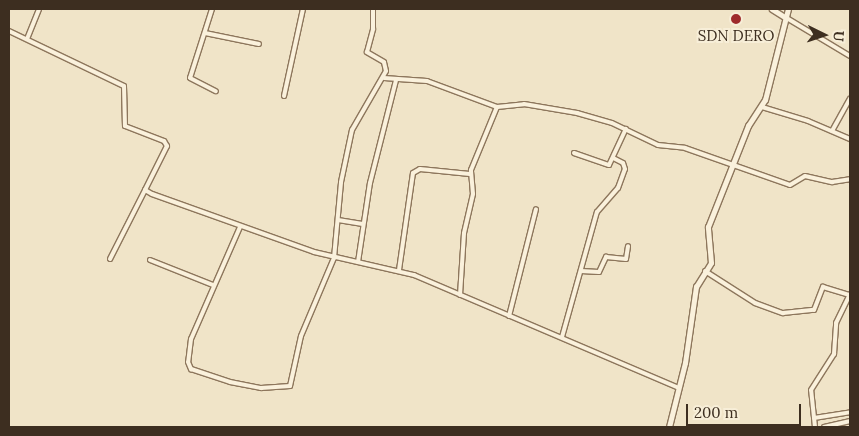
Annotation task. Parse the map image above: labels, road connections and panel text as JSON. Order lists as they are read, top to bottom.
{
  "places": ["SDN DERO"],
  "scale_bar": "200 m",
  "north": "right"
}
